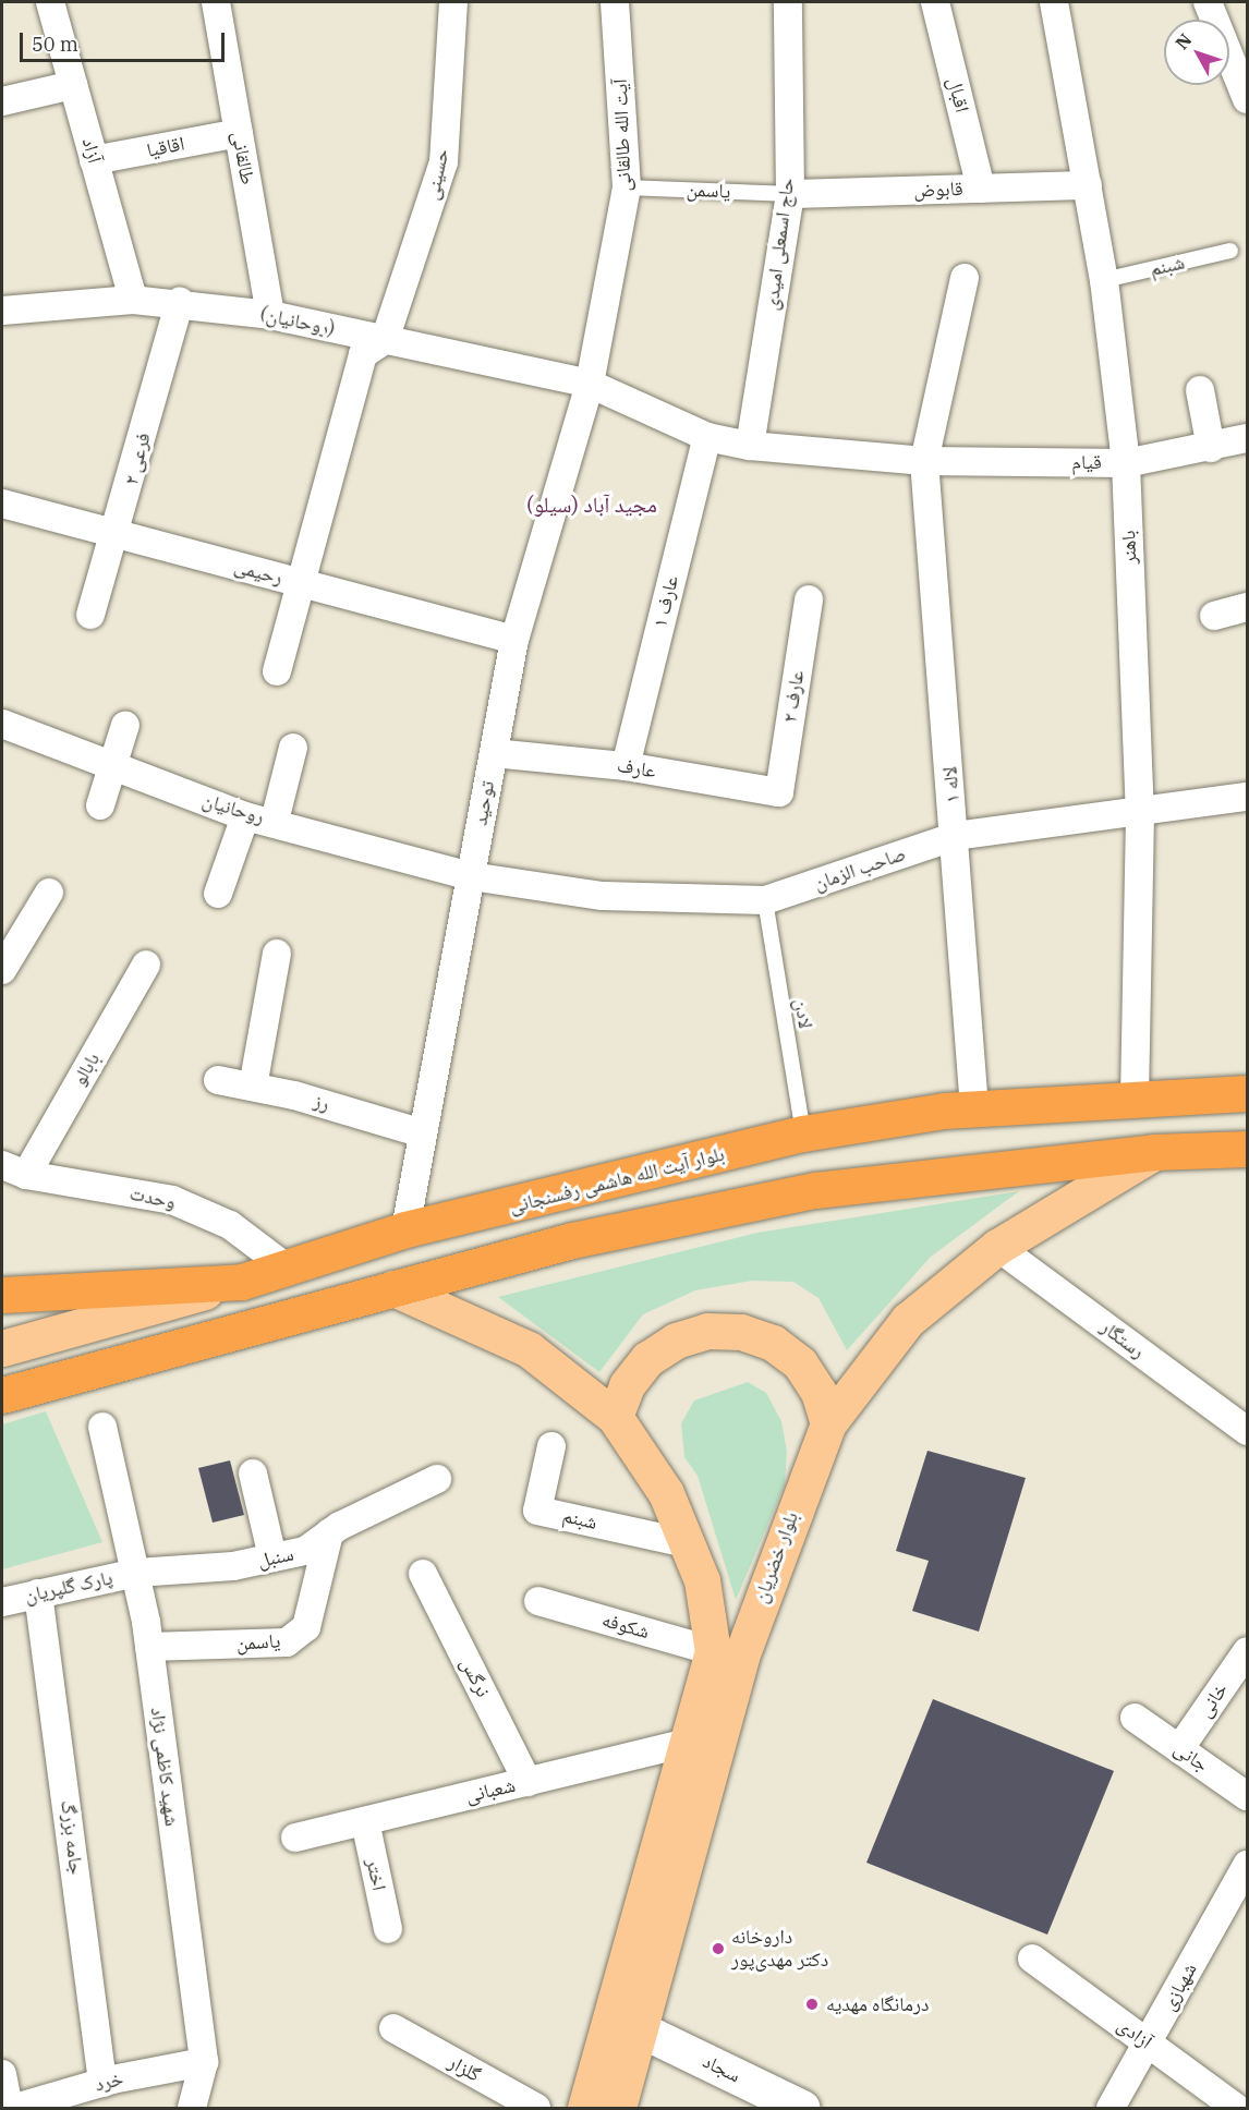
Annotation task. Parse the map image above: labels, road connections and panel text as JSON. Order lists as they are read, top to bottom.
{
  "streets": {
    "highway": ["بلوار آیت الله هاشمی رفسنجانی"],
    "main road": ["بلوار خضریان"],
    "street": [
      "اقبال",
      "آیت الله طالقانی",
      "اقاقیا",
      "آزاد",
      "طالقانی",
      "حسینی",
      "قابوض",
      "یاسمن",
      "حاج اسمعلی امیدی",
      "شبنم",
      "(روحانیان)",
      "فرعی ۲",
      "قیام",
      "باهنر",
      "رحیمی",
      "عارف ۱",
      "عارف ۲",
      "عارف",
      "لاله ۱",
      "توحید",
      "روحانیان",
      "صاحب الزمان",
      "بابالو",
      "رز",
      "وحدت",
      "رستگار",
      "سنبل",
      "پارک گلپریان",
      "شکوفه",
      "نرگس",
      "خانی",
      "جانی",
      "شهید کاظمی نژاد",
      "شعبانی",
      "جامه بزرگ",
      "اختر",
      "شهبازی",
      "آزادی",
      "گلزار",
      "سجاد",
      "خرد"
    ],
    "lane": ["لادن"]
  },
  "crossings": [
    ["اقبال", "قابوض"],
    ["آیت الله طالقانی", "یاسمن"],
    ["آیت الله طالقانی", "(روحانیان)"],
    ["آیت الله طالقانی", "توحید"],
    ["اقاقیا", "آزاد"],
    ["اقاقیا", "طالقانی"],
    ["آزاد", "(روحانیان)"],
    ["طالقانی", "(روحانیان)"],
    ["حسینی", "(روحانیان)"],
    ["قابوض", "یاسمن"],
    ["قابوض", "حاج اسمعلی امیدی"],
    ["قابوض", "باهنر"],
    ["یاسمن", "حاج اسمعلی امیدی"],
    ["یاسمن", "سنبل"],
    ["یاسمن", "شهید کاظمی نژاد"],
    ["شبنم", "باهنر"],
    ["(روحانیان)", "فرعی ۲"],
    ["(روحانیان)", "توحید"],
    ["فرعی ۲", "رحیمی"],
    ["قیام", "باهنر"],
    ["قیام", "لاله ۱"],
    ["باهنر", "صاحب الزمان"],
    ["باهنر", "بلوار آیت الله هاشمی رفسنجانی"],
    ["رحیمی", "توحید"],
    ["عارف ۱", "عارف"],
    ["عارف ۲", "عارف"],
    ["عارف", "توحید"],
    ["لاله ۱", "صاحب الزمان"],
    ["لاله ۱", "بلوار آیت الله هاشمی رفسنجانی"],
    ["توحید", "روحانیان"],
    ["توحید", "صاحب الزمان"],
    ["توحید", "رز"],
    ["توحید", "بلوار آیت الله هاشمی رفسنجانی"],
    ["روحانیان", "صاحب الزمان"],
    ["صاحب الزمان", "لادن"],
    ["لادن", "بلوار آیت الله هاشمی رفسنجانی"],
    ["بابالو", "وحدت"],
    ["بلوار آیت الله هاشمی رفسنجانی", "وحدت"],
    ["رستگار", "بلوار خضریان"],
    ["سنبل", "پارک گلپریان"],
    ["سنبل", "شهید کاظمی نژاد"],
    ["بلوار خضریان", "سجاد"],
    ["پارک گلپریان", "شهید کاظمی نژاد"],
    ["پارک گلپریان", "جامه بزرگ"],
    ["نرگس", "شعبانی"],
    ["خانی", "جانی"],
    ["شهید کاظمی نژاد", "خرد"],
    ["شعبانی", "اختر"],
    ["جامه بزرگ", "خرد"],
    ["شهبازی", "آزادی"]
  ],
  "districts": ["(مجید آباد (سیلو"],
  "places": ["داروخانه دکتر مهدی‌پور", "درمانگاه مهدیه"],
  "scale_bar": "50 m",
  "north": "top left"
}
